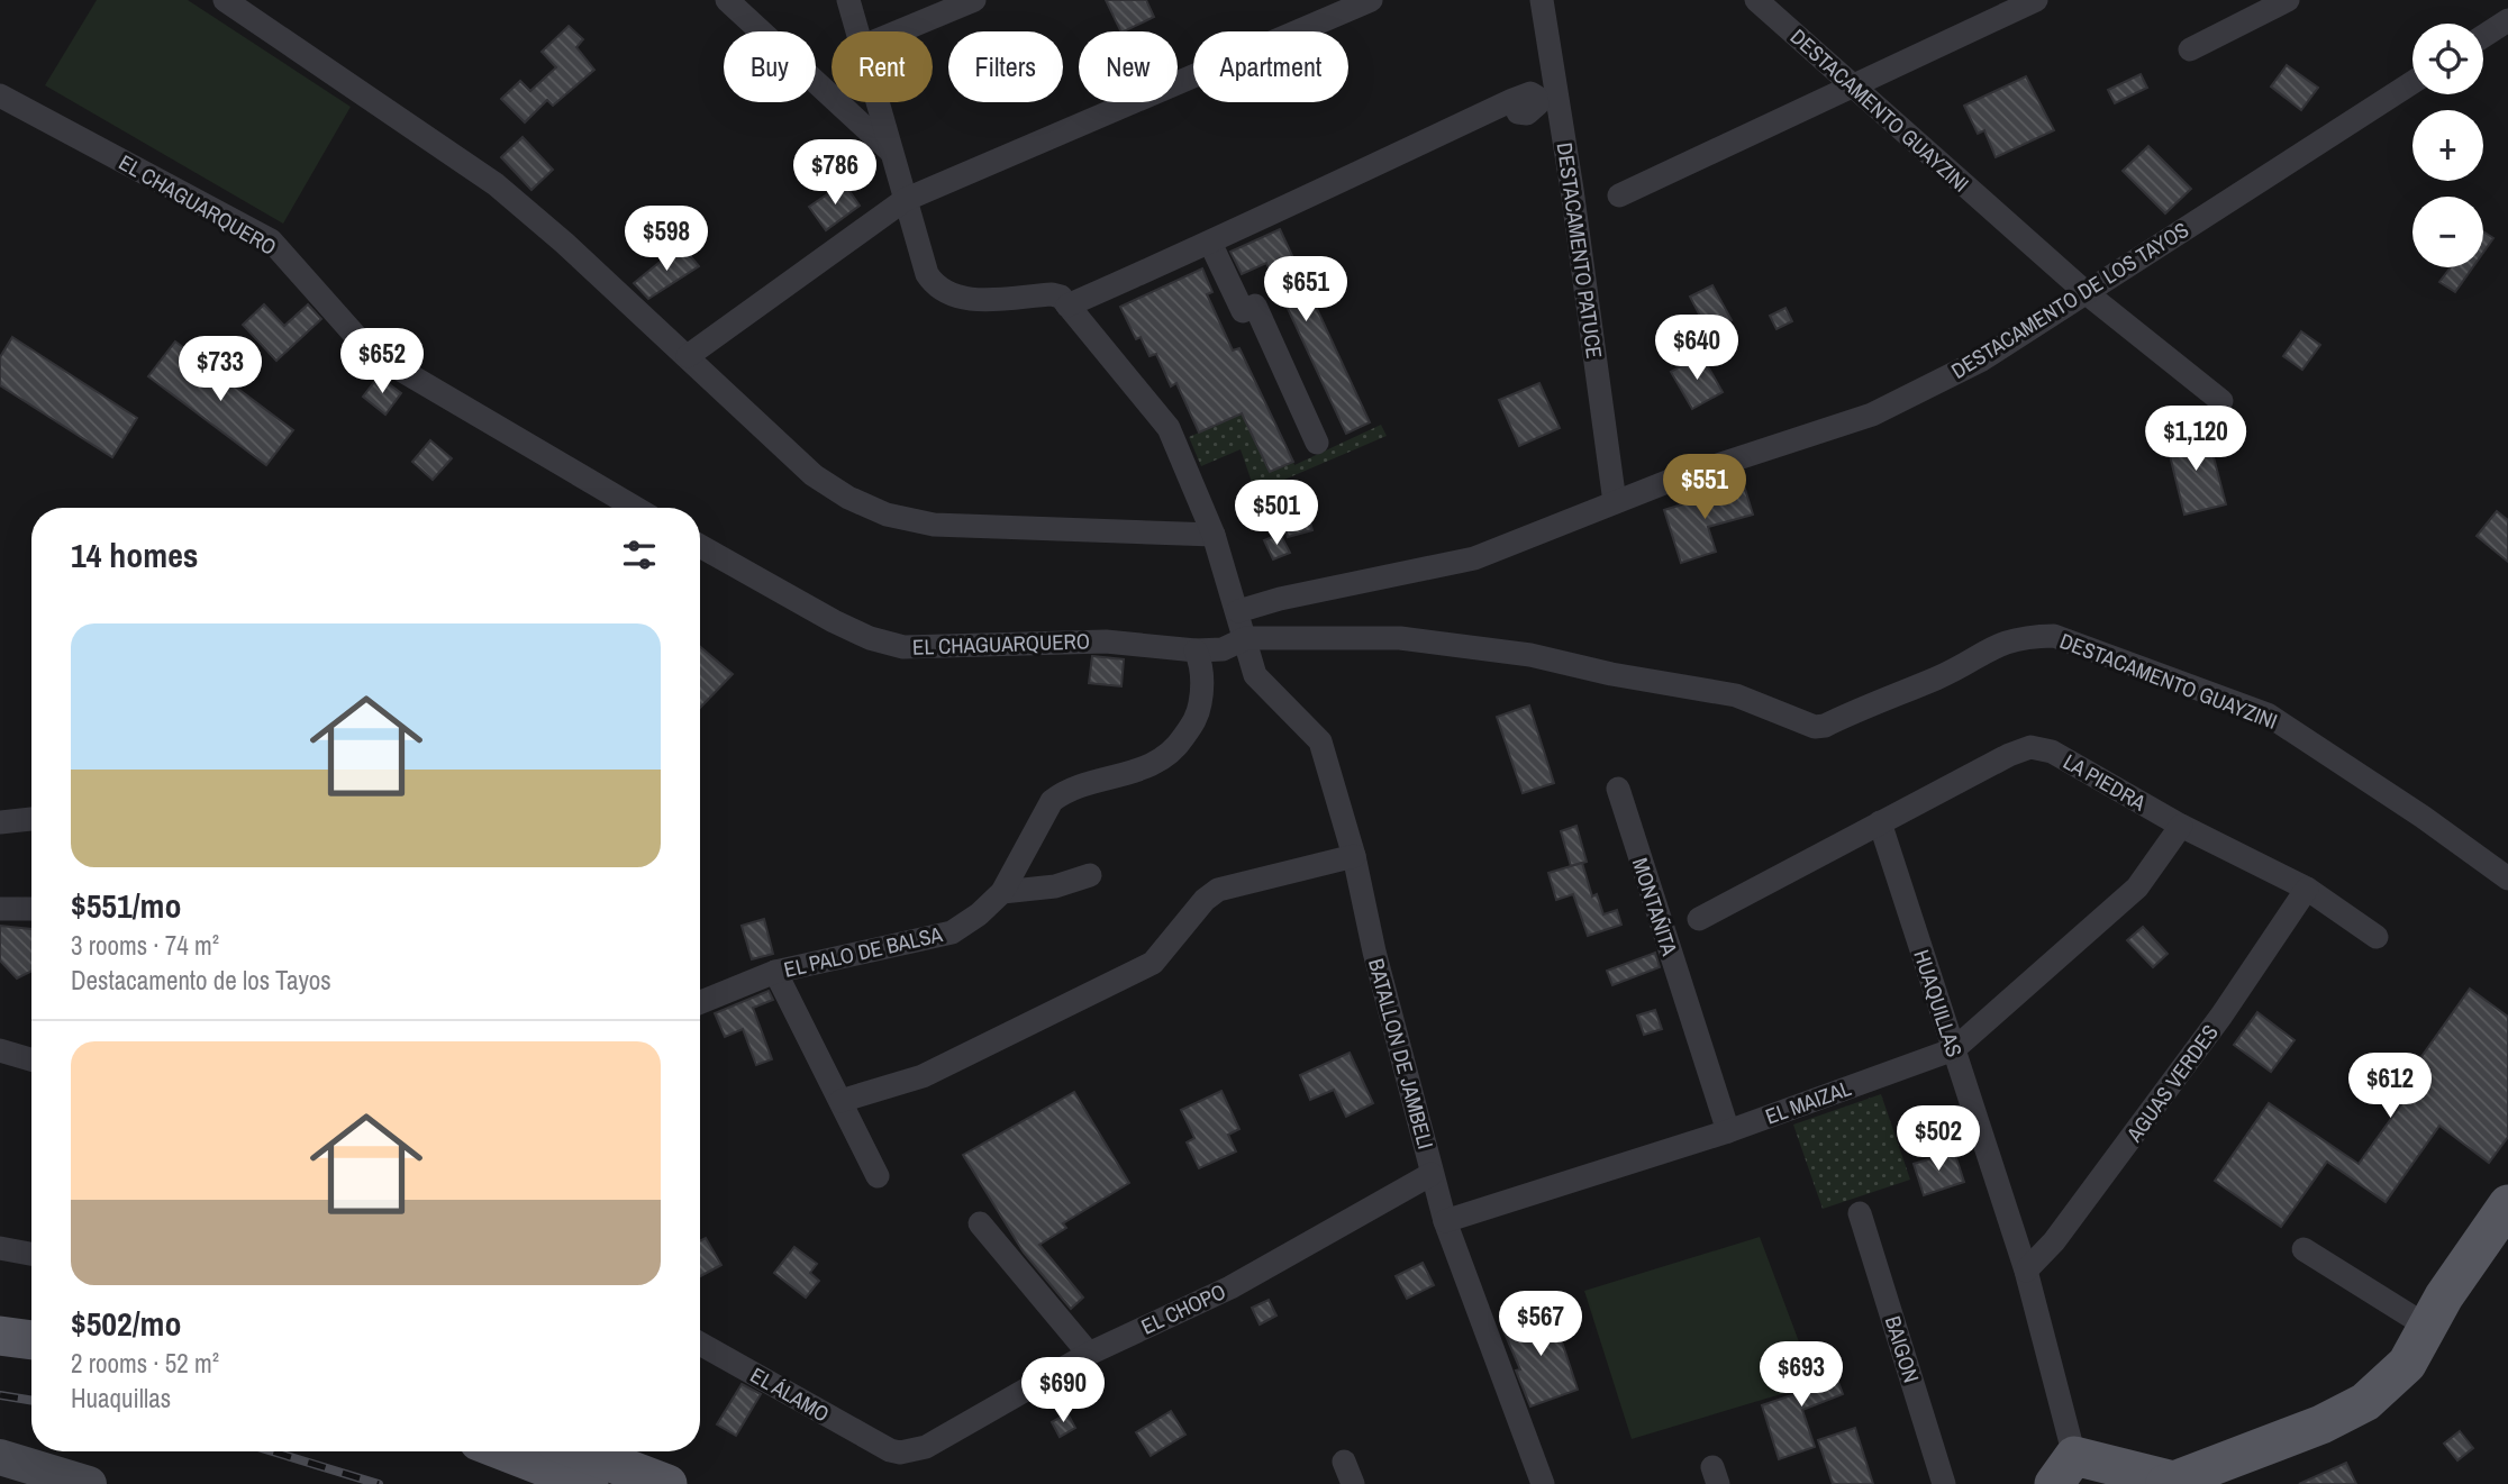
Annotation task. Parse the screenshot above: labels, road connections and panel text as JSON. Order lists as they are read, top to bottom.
{
  "streets": {
    "street": [
      "DESTACAMENTO GUAYZINI",
      "EL CHAGUARQUERO",
      "DESTACAMENTO PATUCE",
      "DESTACAMENTO DE LOS TAYOS",
      "LA PIEDRA",
      "MONTAÑITA",
      "EL PALO DE BALSA",
      "HUAQUILLAS",
      "BATALLON DE JAMBELI",
      "AGUAS VERDES",
      "EL MAIZAL",
      "EL CHOPO",
      "BAIGON",
      "EL ÁLAMO"
    ]
  },
  "crossings": [
    ["DESTACAMENTO GUAYZINI", "EL CHAGUARQUERO"],
    ["DESTACAMENTO GUAYZINI", "DESTACAMENTO DE LOS TAYOS"],
    ["DESTACAMENTO GUAYZINI", "BATALLON DE JAMBELI"],
    ["EL CHAGUARQUERO", "EL PALO DE BALSA"],
    ["EL CHAGUARQUERO", "BATALLON DE JAMBELI"],
    ["DESTACAMENTO PATUCE", "DESTACAMENTO DE LOS TAYOS"],
    ["DESTACAMENTO DE LOS TAYOS", "BATALLON DE JAMBELI"],
    ["LA PIEDRA", "HUAQUILLAS"],
    ["LA PIEDRA", "AGUAS VERDES"],
    ["LA PIEDRA", "EL MAIZAL"],
    ["MONTAÑITA", "EL MAIZAL"],
    ["HUAQUILLAS", "AGUAS VERDES"],
    ["HUAQUILLAS", "EL MAIZAL"],
    ["BATALLON DE JAMBELI", "EL MAIZAL"],
    ["BATALLON DE JAMBELI", "EL CHOPO"],
    ["EL CHOPO", "EL ÁLAMO"]
  ],
  "page": {
    "map_buttons": ["+", "−"],
    "chip": [
      "Buy",
      "Rent",
      "Filters",
      "New",
      "Apartment"
    ],
    "price": [
      "$786",
      "$598",
      "$651",
      "$640",
      "$652",
      "$733",
      "$1,120",
      "$551",
      "$501",
      "$612",
      "$502",
      "$567",
      "$693",
      "$690"
    ],
    "heading": "14 homes",
    "list": [
      {
        "name": "$551/mo",
        "note": "3 rooms · 74 m² · Destacamento de los Tayos"
      },
      {
        "name": "$502/mo",
        "note": "2 rooms · 52 m² · Huaquillas"
      }
    ]
  }
}
